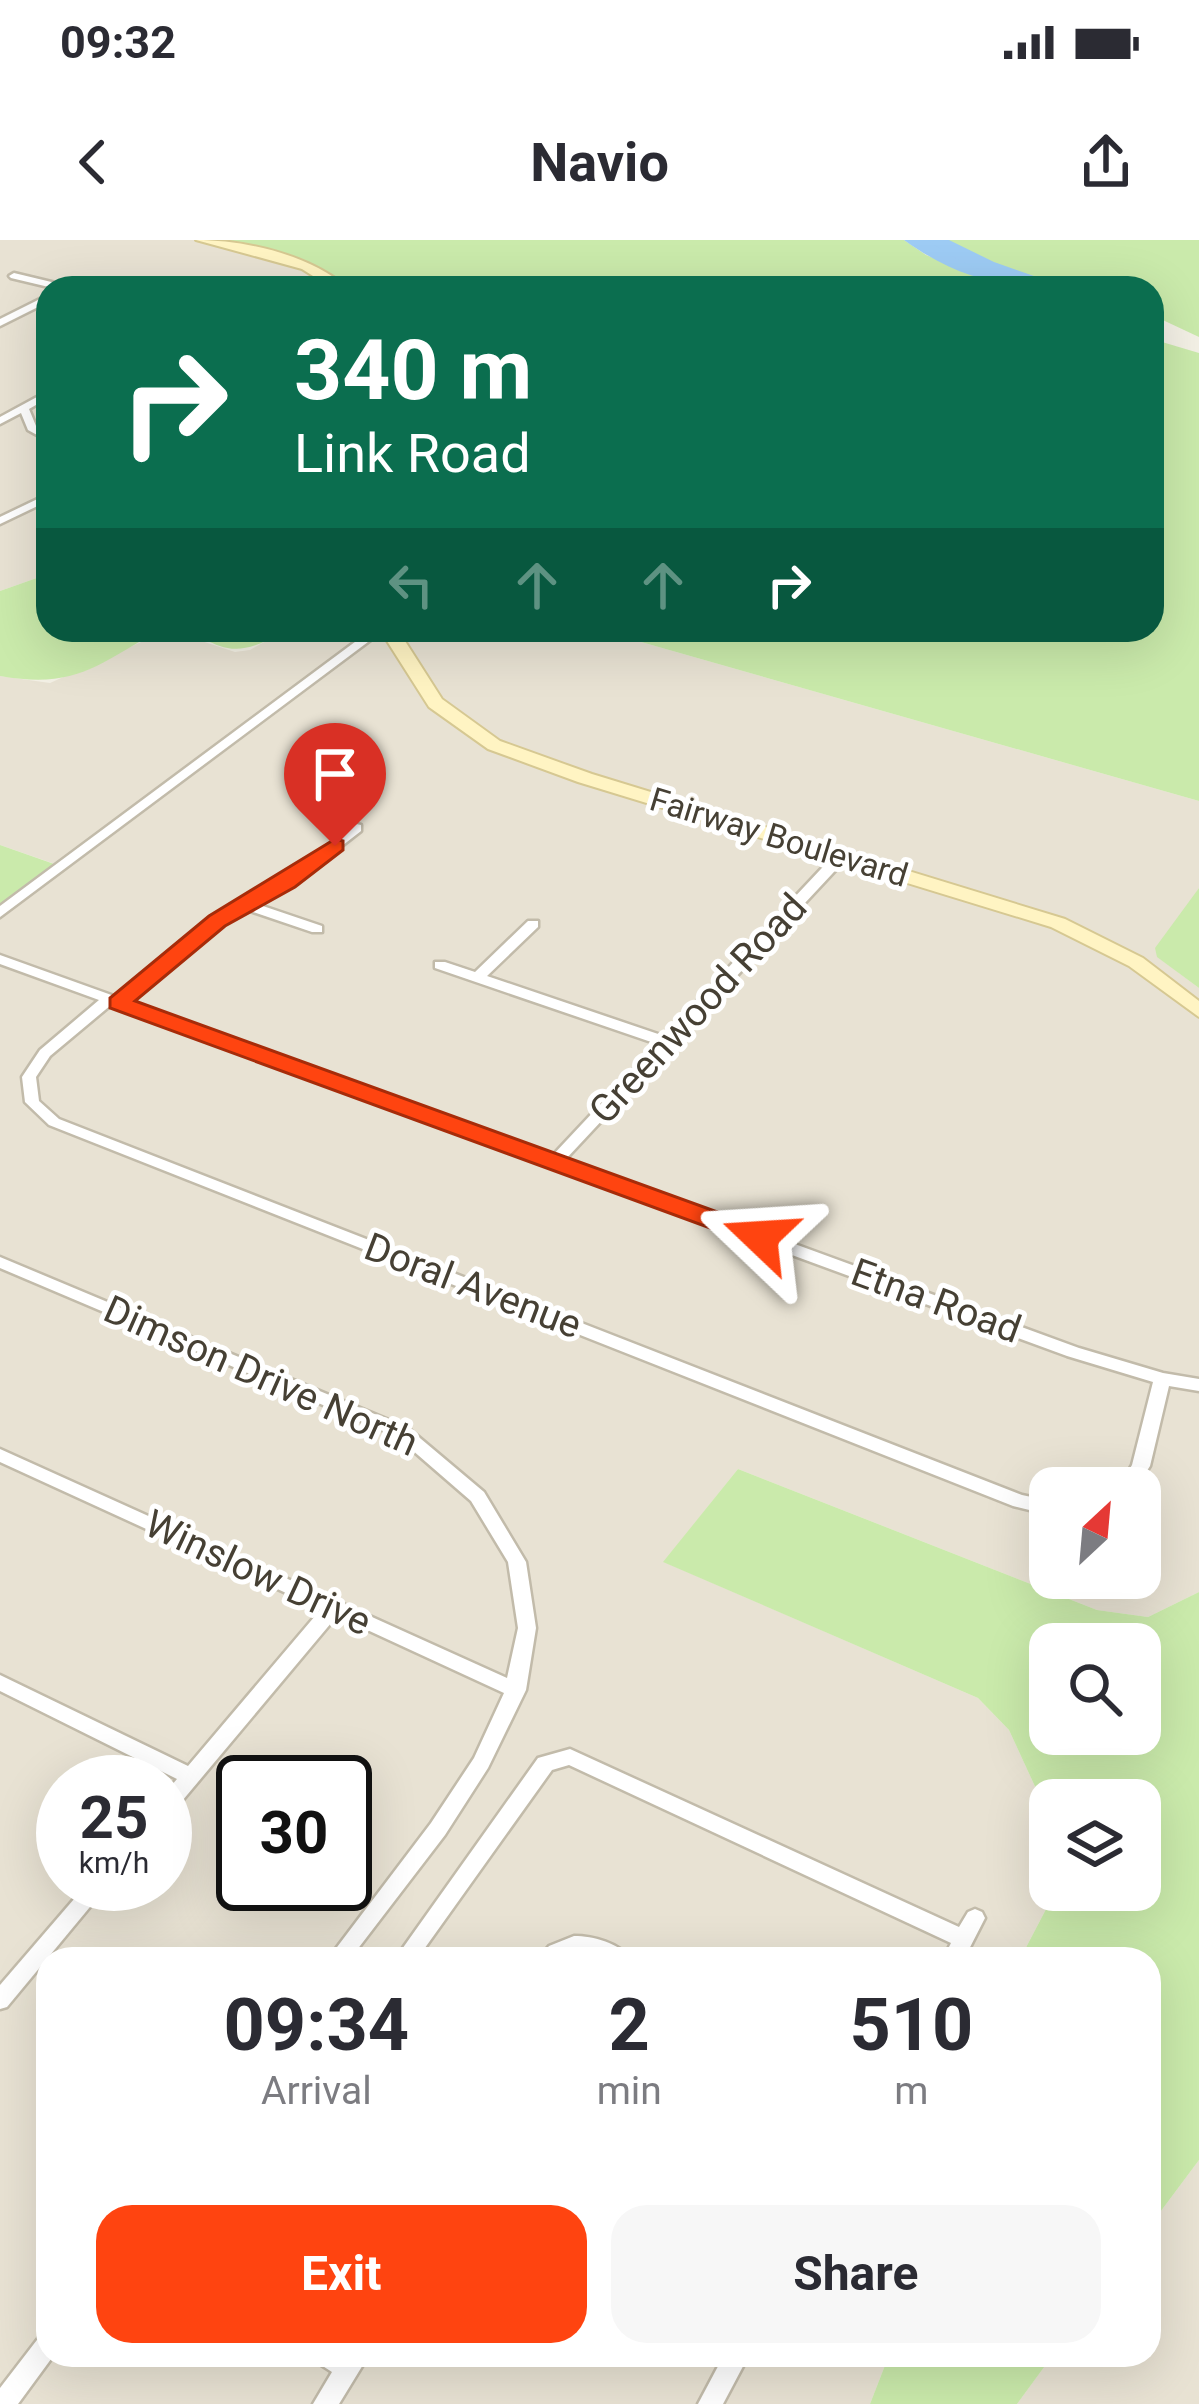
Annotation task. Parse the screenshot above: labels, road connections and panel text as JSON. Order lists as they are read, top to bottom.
{
  "streets": {
    "street": [
      "Fairway Boulevard",
      "Greenwood Road",
      "Doral Avenue",
      "Etna Road",
      "Dimson Drive North",
      "Winslow Drive"
    ]
  },
  "crossings": [
    ["Fairway Boulevard", "Greenwood Road"],
    ["Greenwood Road", "Etna Road"],
    ["Doral Avenue", "Etna Road"],
    ["Dimson Drive North", "Winslow Drive"]
  ],
  "north": "top right",
  "page": {
    "status": "09:32",
    "header": "Navio",
    "turn": ["340 m", "Link Road"],
    "speed": "25 km/h",
    "limit": "30",
    "eta": [
      "09:34",
      "Arrival",
      "2",
      "min",
      "510",
      "m"
    ],
    "buttons": ["Exit", "Share"]
  }
}
